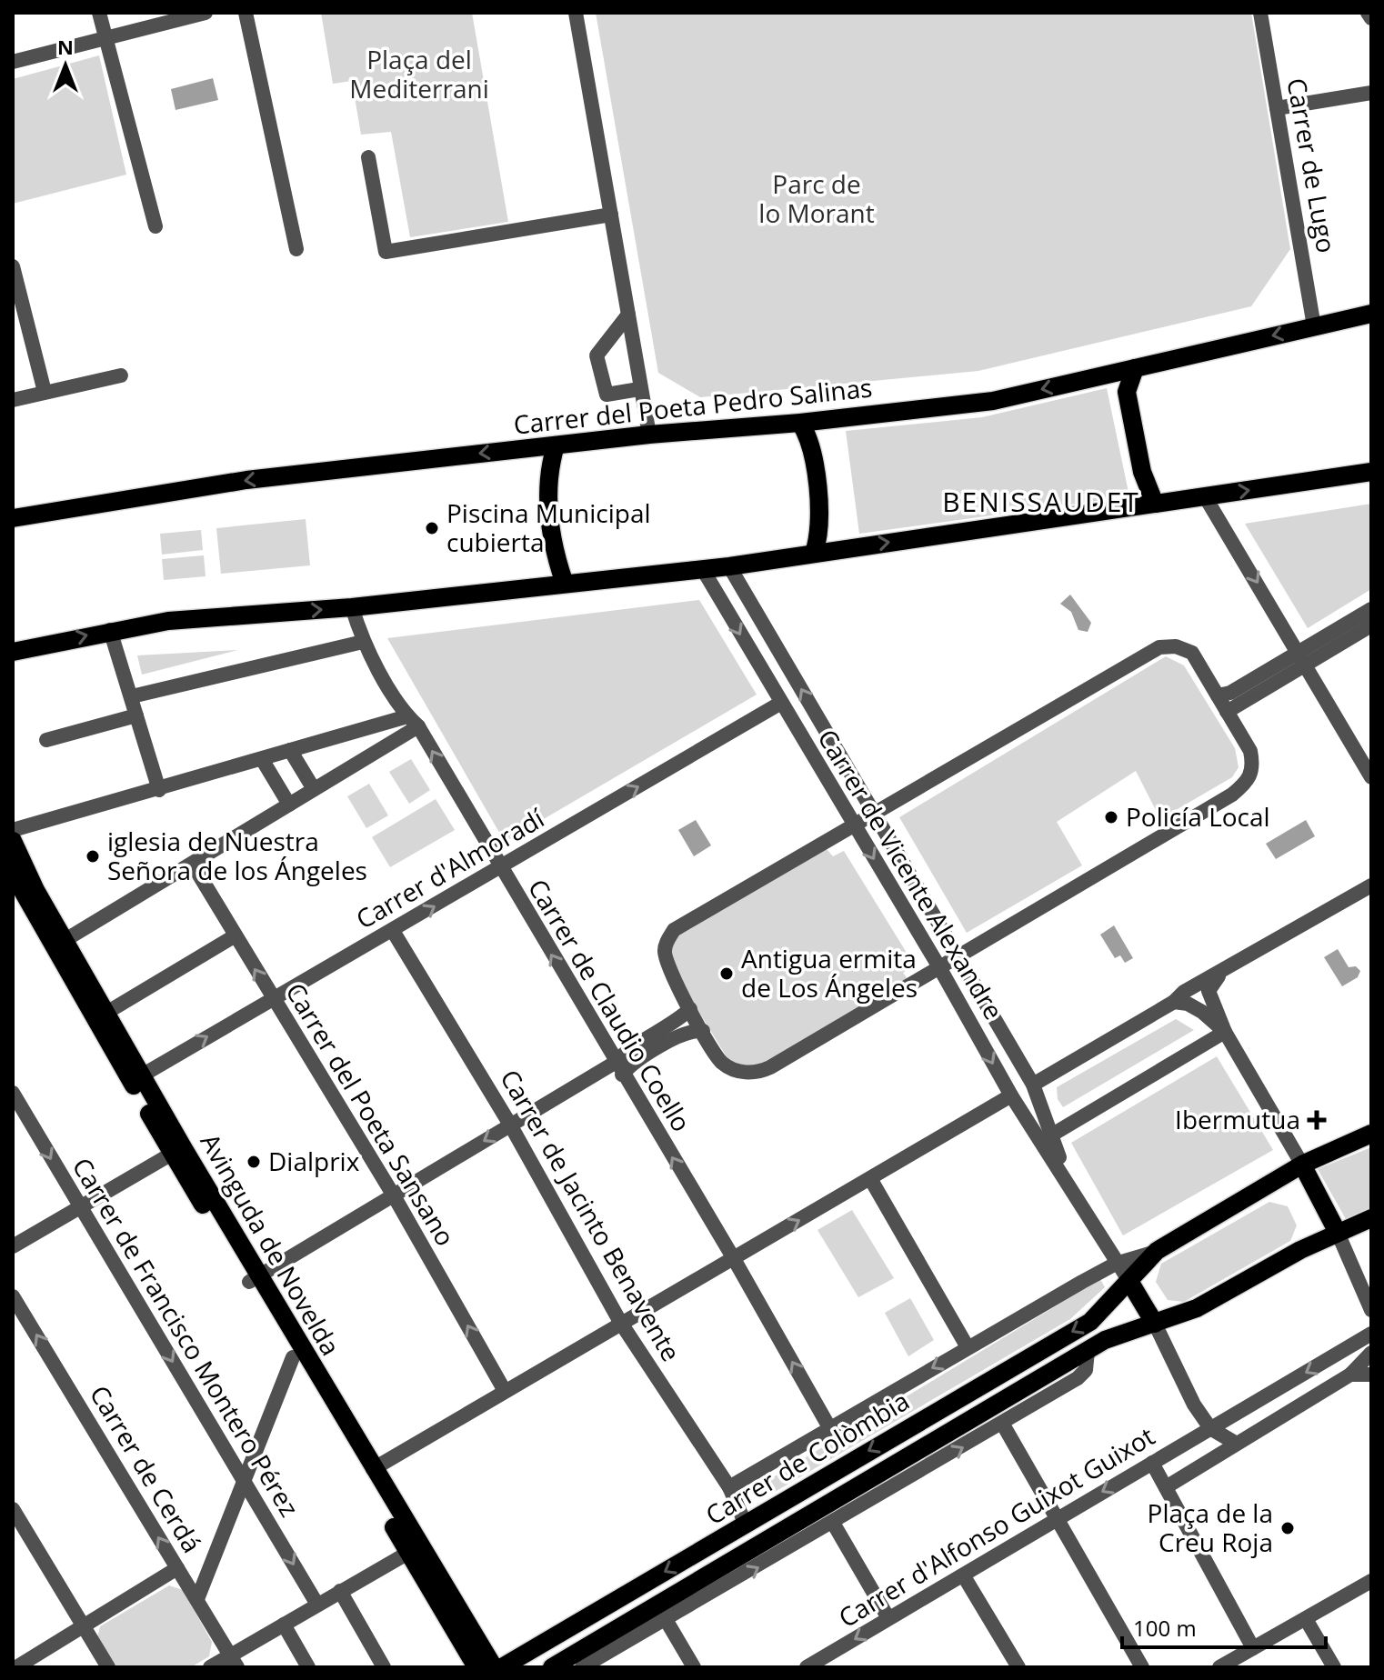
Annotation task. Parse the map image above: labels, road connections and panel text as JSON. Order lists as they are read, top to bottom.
{
  "streets": {
    "main road": ["Carrer del Poeta Pedro Salinas", "Avinguda de Novelda", "Carrer de Colòmbia"],
    "street": [
      "Carrer de Lugo",
      "Carrer d'Almoradí",
      "Carrer de Vicente Alexandre",
      "Carrer de Claudio Coello",
      "Carrer del Poeta Sansano",
      "Carrer de Jacinto Benavente",
      "Carrer de Francisco Montero Pérez",
      "Carrer de Cerdá",
      "Carrer d'Alfonso Guixot Guixot"
    ]
  },
  "crossings": [
    ["Carrer de Lugo", "Carrer del Poeta Pedro Salinas"],
    ["Carrer d'Almoradí", "Carrer de Vicente Alexandre"],
    ["Carrer d'Almoradí", "Carrer de Claudio Coello"],
    ["Carrer d'Almoradí", "Carrer del Poeta Sansano"],
    ["Carrer d'Almoradí", "Carrer de Jacinto Benavente"],
    ["Carrer d'Almoradí", "Avinguda de Novelda"],
    ["Carrer de Vicente Alexandre", "Carrer de Colòmbia"],
    ["Carrer de Claudio Coello", "Carrer de Colòmbia"],
    ["Carrer de Jacinto Benavente", "Carrer de Colòmbia"]
  ],
  "one_way": [
    "Carrer d'Almoradí",
    "Carrer de Claudio Coello",
    "Carrer del Poeta Sansano",
    "Carrer de Francisco Montero Pérez"
  ],
  "districts": ["BENISSAUDET"],
  "parks": ["Plaça del Mediterrani", "Parc de lo Morant"],
  "places": {
    "other": [
      "Piscina Municipal cubierta",
      "Policía Local",
      "iglesia de Nuestra Señora de los Ángeles",
      "Antigua ermita de Los Ángeles",
      "Dialprix",
      "Plaça de la Creu Roja"
    ],
    "health": ["Ibermutua"]
  },
  "scale_bar": "100 m",
  "north": "top"
}
